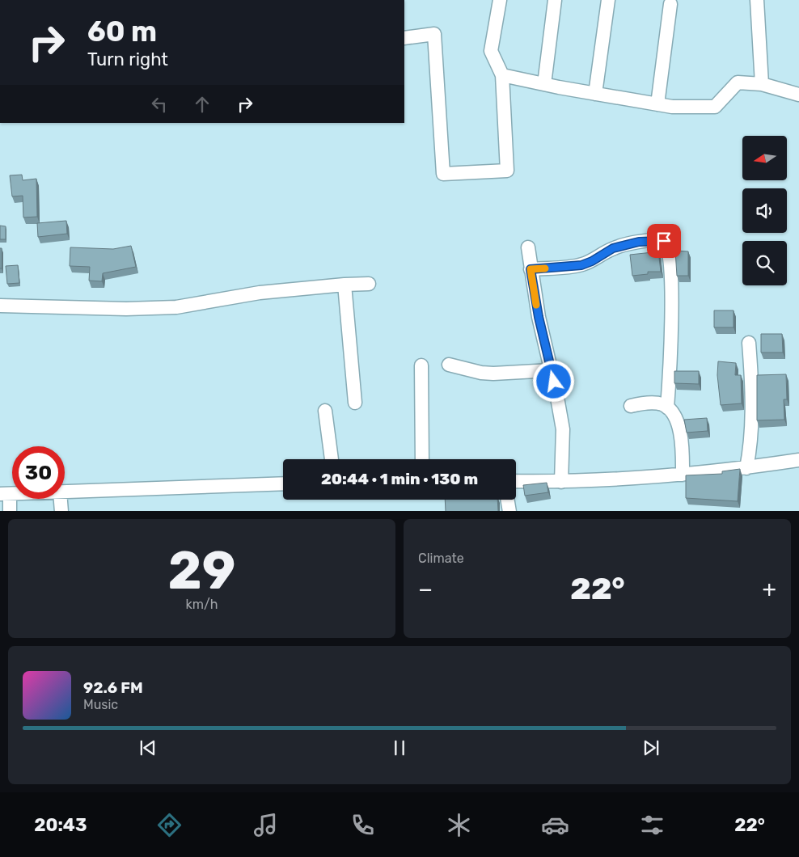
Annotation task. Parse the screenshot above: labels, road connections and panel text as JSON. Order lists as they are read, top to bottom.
{
  "north": "left",
  "page": {
    "turn": ["60 m", "Turn right"],
    "limit": "30",
    "trip": "20:44 · 1 min · 130 m",
    "tile": [
      ["29", "km/h"],
      "Climate"
    ],
    "heat": ["−", "22°", "+"],
    "song": ["92.6 FM", "Music"],
    "tabs": ["20:43", "22°"]
  }
}
